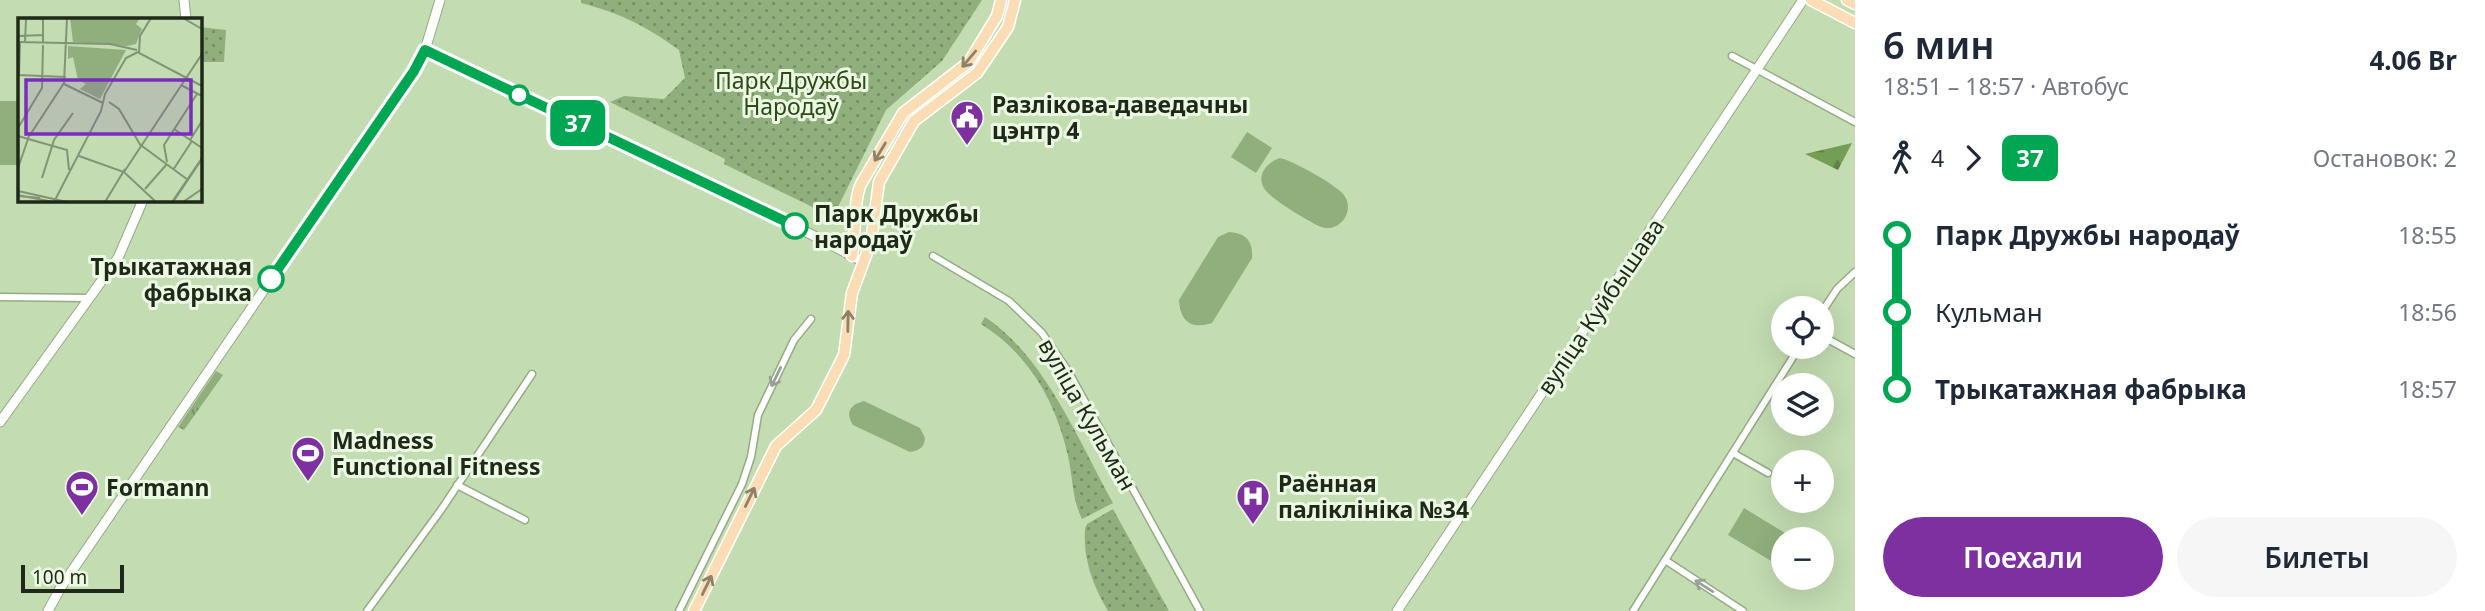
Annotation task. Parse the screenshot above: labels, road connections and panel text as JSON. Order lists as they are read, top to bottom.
{
  "streets": {
    "main road": ["вуліца Куйбышава"],
    "street": ["вуліца Кульман"]
  },
  "parks": ["Парк Дружбы Народаў"],
  "places": {
    "public building": ["Разлікова-даведачны цэнтр 4"],
    "other": ["Парк Дружбы народаў", "Трыкатажная фабрыка"],
    "sports": ["Madness Functional Fitness", "Formann"],
    "hospital": ["Раённая паліклініка №34"]
  },
  "lines": ["bus line 37"],
  "scale_bar": "100 m",
  "page": {
    "on_map": "37",
    "heading": ["6 мин", "18:51 – 18:57 · Автобус", "4.06 Br"],
    "legs": ["4", "37", "Остановок: 2"],
    "list": [
      {
        "name": "Парк Дружбы народаў",
        "value": "18:55"
      },
      {
        "name": "Кульман",
        "value": "18:56"
      },
      {
        "name": "Трыкатажная фабрыка",
        "value": "18:57"
      }
    ],
    "map_buttons": ["+", "−"],
    "buttons": ["Поехали", "Билеты"],
    "scale": "100 m"
  }
}
